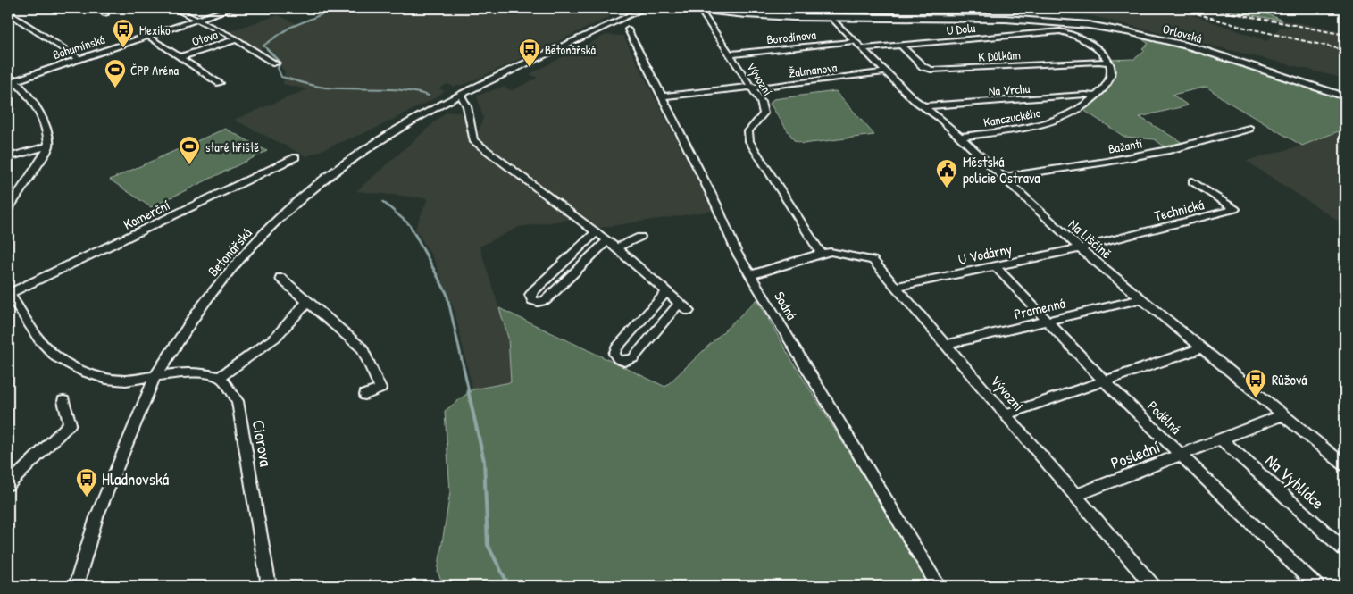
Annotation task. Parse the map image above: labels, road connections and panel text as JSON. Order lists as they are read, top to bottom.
{
  "streets": {
    "main road": ["Orlovská", "Bohumínská"],
    "street": [
      "U Dolu",
      "Borodínova",
      "Otova",
      "K Důlkům",
      "Žalmanova",
      "Vývozní",
      "Na Vrchu",
      "Kanczuckého",
      "Bažantí",
      "Technická",
      "Komerční",
      "Na Liščině",
      "Betonářská",
      "U Vodárny",
      "Sodná",
      "Pramenná",
      "Podélná",
      "Ciorova",
      "Poslední",
      "Na Vyhlídce"
    ]
  },
  "crossings": [
    ["U Dolu", "K Důlkům"],
    ["U Dolu", "Kanczuckého"],
    ["U Dolu", "Na Liščině"],
    ["Orlovská", "Vývozní"],
    ["Orlovská", "Na Liščině"],
    ["Borodínova", "Vývozní"],
    ["Borodínova", "Na Liščině"],
    ["Otova", "Bohumínská"],
    ["K Důlkům", "Kanczuckého"],
    ["Žalmanova", "Vývozní"],
    ["Žalmanova", "Na Liščině"],
    ["Žalmanova", "Sodná"],
    ["Vývozní", "U Vodárny"],
    ["Vývozní", "Sodná"],
    ["Vývozní", "Pramenná"],
    ["Vývozní", "Poslední"],
    ["Na Vrchu", "Kanczuckého"],
    ["Na Vrchu", "Na Liščině"],
    ["Kanczuckého", "Na Liščině"],
    ["Bažantí", "Na Liščině"],
    ["Technická", "Na Liščině"],
    ["Technická", "U Vodárny"],
    ["Na Liščině", "U Vodárny"],
    ["Na Liščině", "Pramenná"],
    ["Na Liščině", "Poslední"],
    ["U Vodárny", "Podélná"],
    ["Pramenná", "Podélná"],
    ["Podélná", "Poslední"],
    ["Poslední", "Na Vyhlídce"]
  ],
  "places": {
    "bus stop": [
      "Mexiko",
      "Betonářská",
      "Růžová",
      "Hladnovská"
    ],
    "sports": ["ČPP Aréna", "staré hřiště"],
    "public building": ["Městská policie Ostrava"]
  }
}
